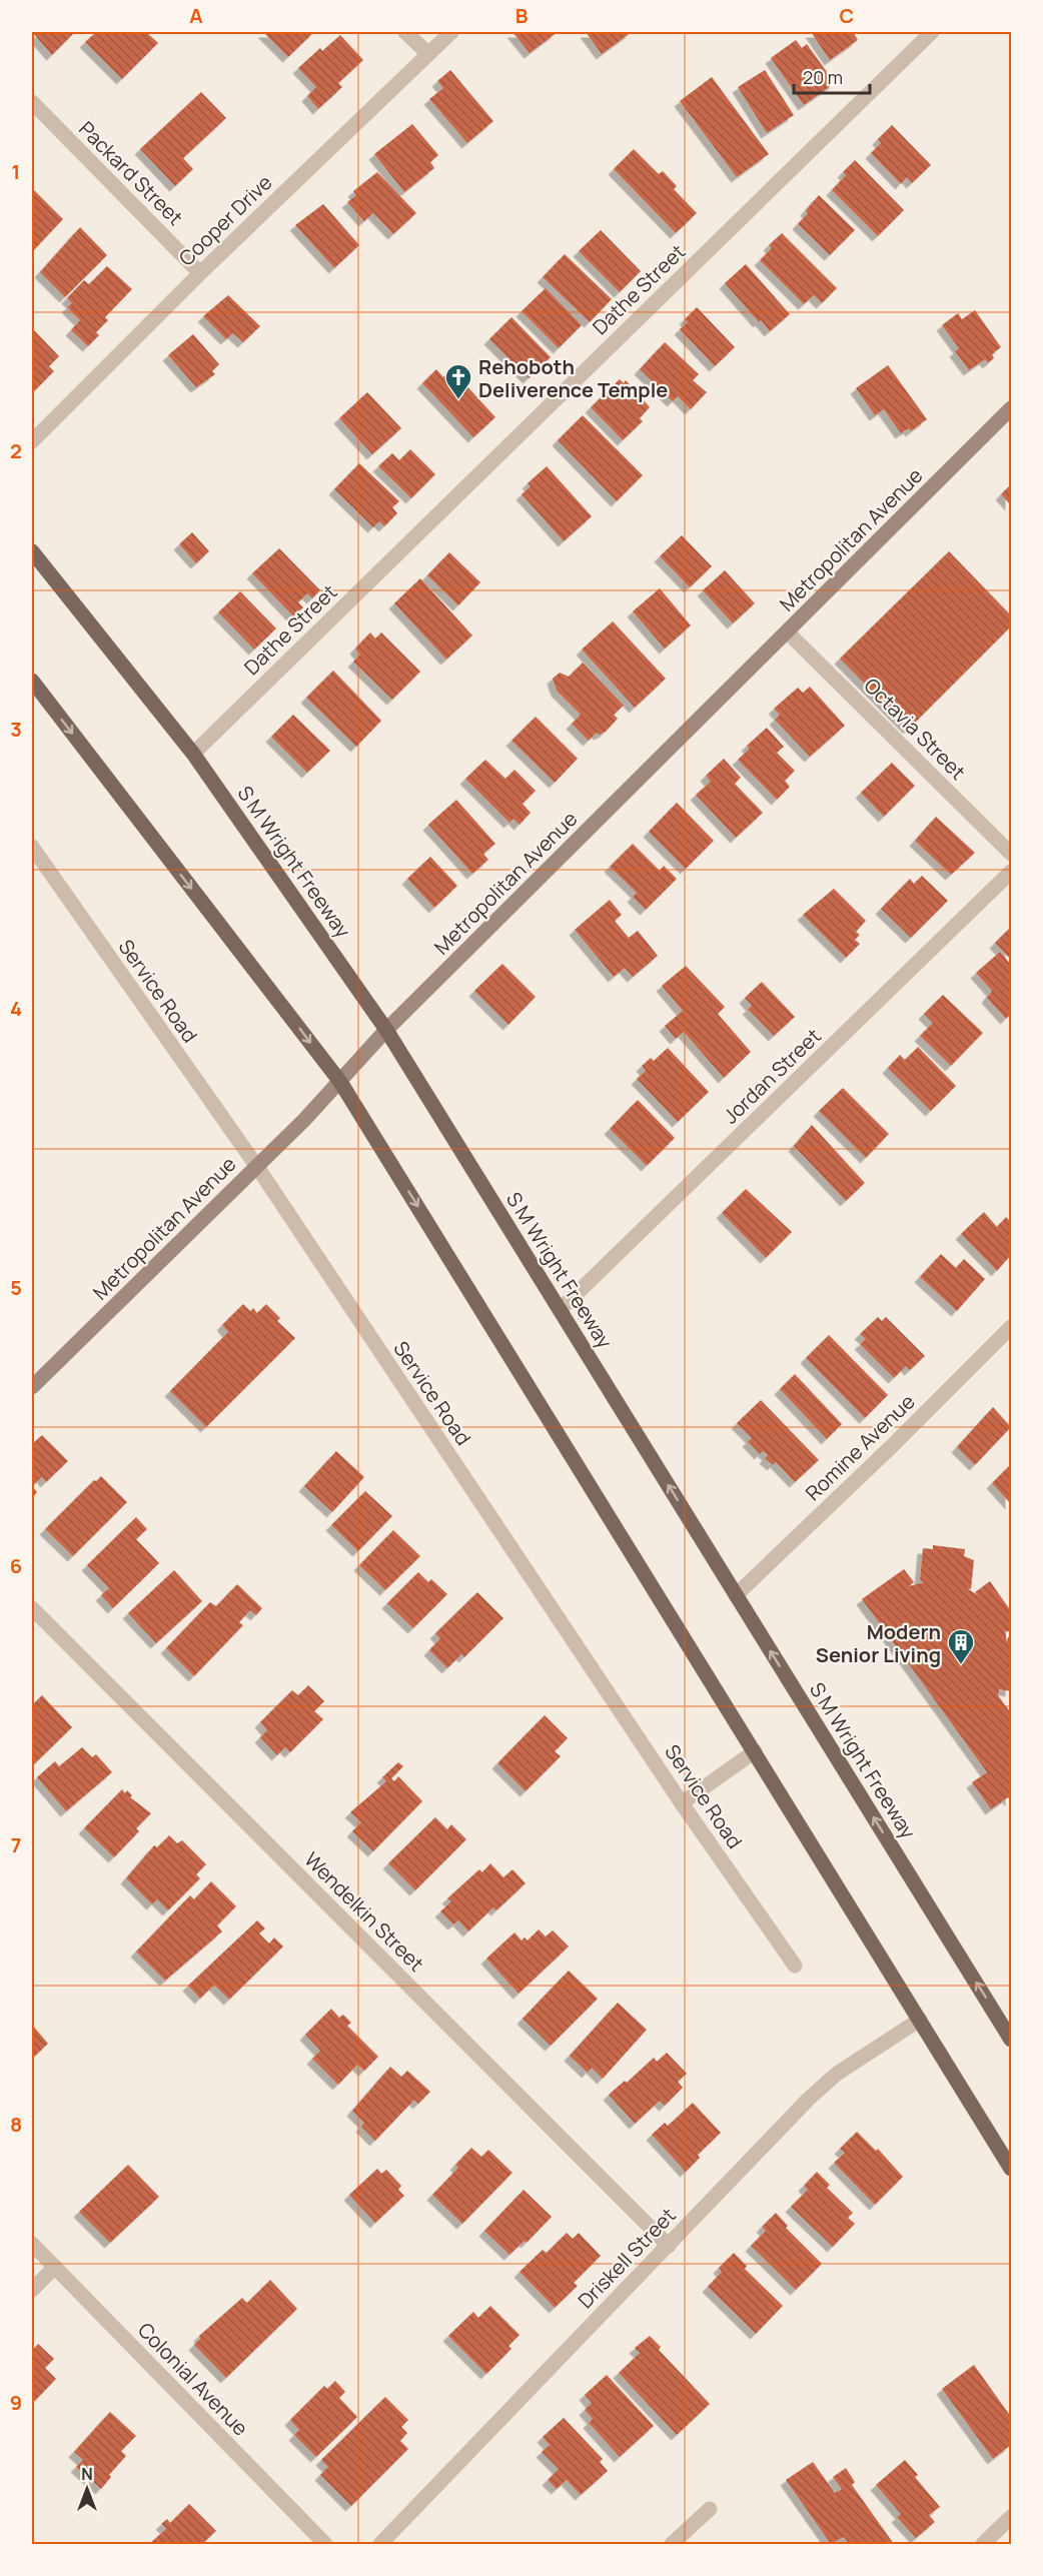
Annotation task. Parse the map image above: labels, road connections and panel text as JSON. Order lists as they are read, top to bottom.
{
  "streets": {
    "main road": ["S M Wright Freeway"],
    "street": [
      "Packard Street",
      "Cooper Drive",
      "Dathe Street",
      "Metropolitan Avenue",
      "Octavia Street",
      "Service Road",
      "Jordan Street",
      "Romine Avenue",
      "Wendelkin Street",
      "Driskell Street",
      "Colonial Avenue"
    ]
  },
  "crossings": [
    ["Packard Street", "Cooper Drive"],
    ["Dathe Street", "S M Wright Freeway"],
    ["Metropolitan Avenue", "Octavia Street"],
    ["Metropolitan Avenue", "S M Wright Freeway"],
    ["Metropolitan Avenue", "Service Road"],
    ["S M Wright Freeway", "Jordan Street"],
    ["S M Wright Freeway", "Romine Avenue"],
    ["Wendelkin Street", "Driskell Street"]
  ],
  "places": {
    "church": ["Rehoboth Deliverence Temple"],
    "building": ["Modern Senior Living"]
  },
  "scale_bar": "20 m",
  "north": "top",
  "grid": {
    "columns": ["A", "B", "C"],
    "rows": [
      "1",
      "2",
      "3",
      "4",
      "5",
      "6",
      "7",
      "8",
      "9"
    ]
  }
}
